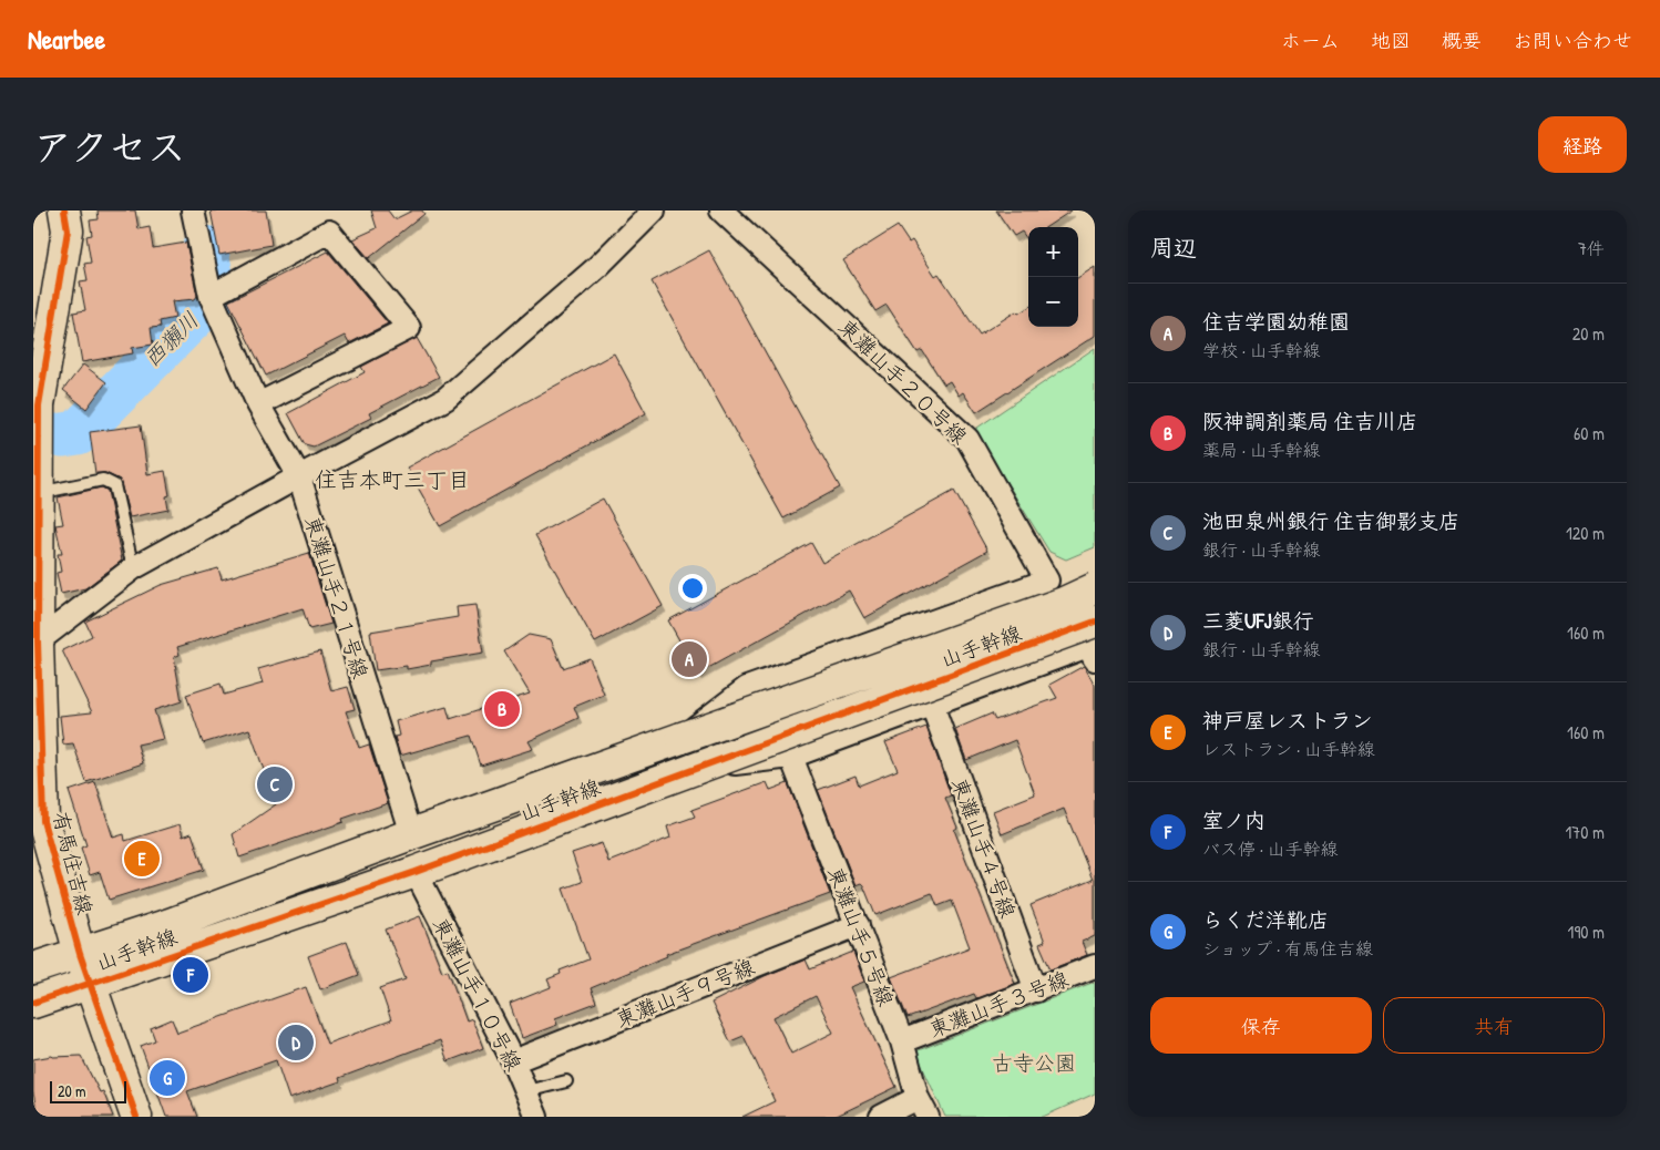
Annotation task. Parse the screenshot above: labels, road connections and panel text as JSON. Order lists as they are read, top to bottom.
{
  "streets": {
    "street": [
      "東灘山手２０号線",
      "東灘山手２１号線",
      "山手幹線",
      "東灘山手４号線",
      "有馬住吉線",
      "東灘山手５号線",
      "東灘山手９号線",
      "東灘山手１０号線",
      "東灘山手３号線"
    ]
  },
  "crossings": [
    ["東灘山手２０号線", "山手幹線"],
    ["東灘山手２１号線", "山手幹線"],
    ["山手幹線", "有馬住吉線"],
    ["山手幹線", "東灘山手１０号線"],
    ["東灘山手４号線", "東灘山手３号線"],
    ["東灘山手５号線", "東灘山手９号線"],
    ["東灘山手５号線", "東灘山手３号線"],
    ["東灘山手９号線", "東灘山手１０号線"]
  ],
  "districts": ["住吉本町三丁目"],
  "water": ["西獺川"],
  "parks": ["古寺公園"],
  "scale_bar": "20 m",
  "page": {
    "header": "Nearbee",
    "nav": [
      "ホーム",
      "地図",
      "概要",
      "お問い合わせ"
    ],
    "title": "アクセス",
    "buttons": [
      "経路",
      ["保存", "共有"]
    ],
    "heading": ["周辺", "7件"],
    "map_buttons": ["+", "−"],
    "list": [
      {
        "mark": "A",
        "name": "住吉学園幼稚園",
        "note": "学校 · 山手幹線",
        "value": "20 m"
      },
      {
        "mark": "B",
        "name": "阪神調剤薬局 住吉川店",
        "note": "薬局 · 山手幹線",
        "value": "60 m"
      },
      {
        "mark": "C",
        "name": "池田泉州銀行 住吉御影支店",
        "note": "銀行 · 山手幹線",
        "value": "120 m"
      },
      {
        "mark": "D",
        "name": "三菱UFJ銀行",
        "note": "銀行 · 山手幹線",
        "value": "160 m"
      },
      {
        "mark": "E",
        "name": "神戸屋レストラン",
        "note": "レストラン · 山手幹線",
        "value": "160 m"
      },
      {
        "mark": "F",
        "name": "室ノ内",
        "note": "バス停 · 山手幹線",
        "value": "170 m"
      },
      {
        "mark": "G",
        "name": "らくだ洋靴店",
        "note": "ショップ · 有馬住吉線",
        "value": "190 m"
      }
    ],
    "pins": [
      "A",
      "B",
      "C",
      "E",
      "F",
      "D",
      "G"
    ],
    "scale": "20 m"
  }
}
